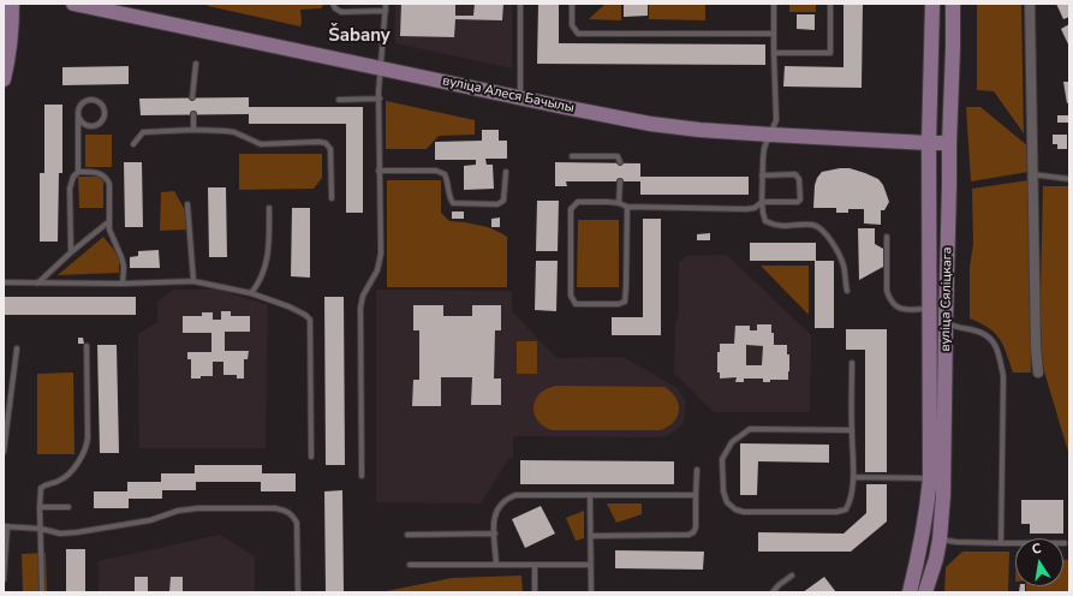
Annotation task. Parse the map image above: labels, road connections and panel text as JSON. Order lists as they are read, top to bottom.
{
  "streets": {
    "main road": ["вуліца Алеся Бачылы", "вуліца Сяліцкага"]
  },
  "crossings": [
    ["вуліца Алеся Бачылы", "вуліца Сяліцкага"]
  ],
  "districts": ["Šabany"],
  "north": "top"
}
